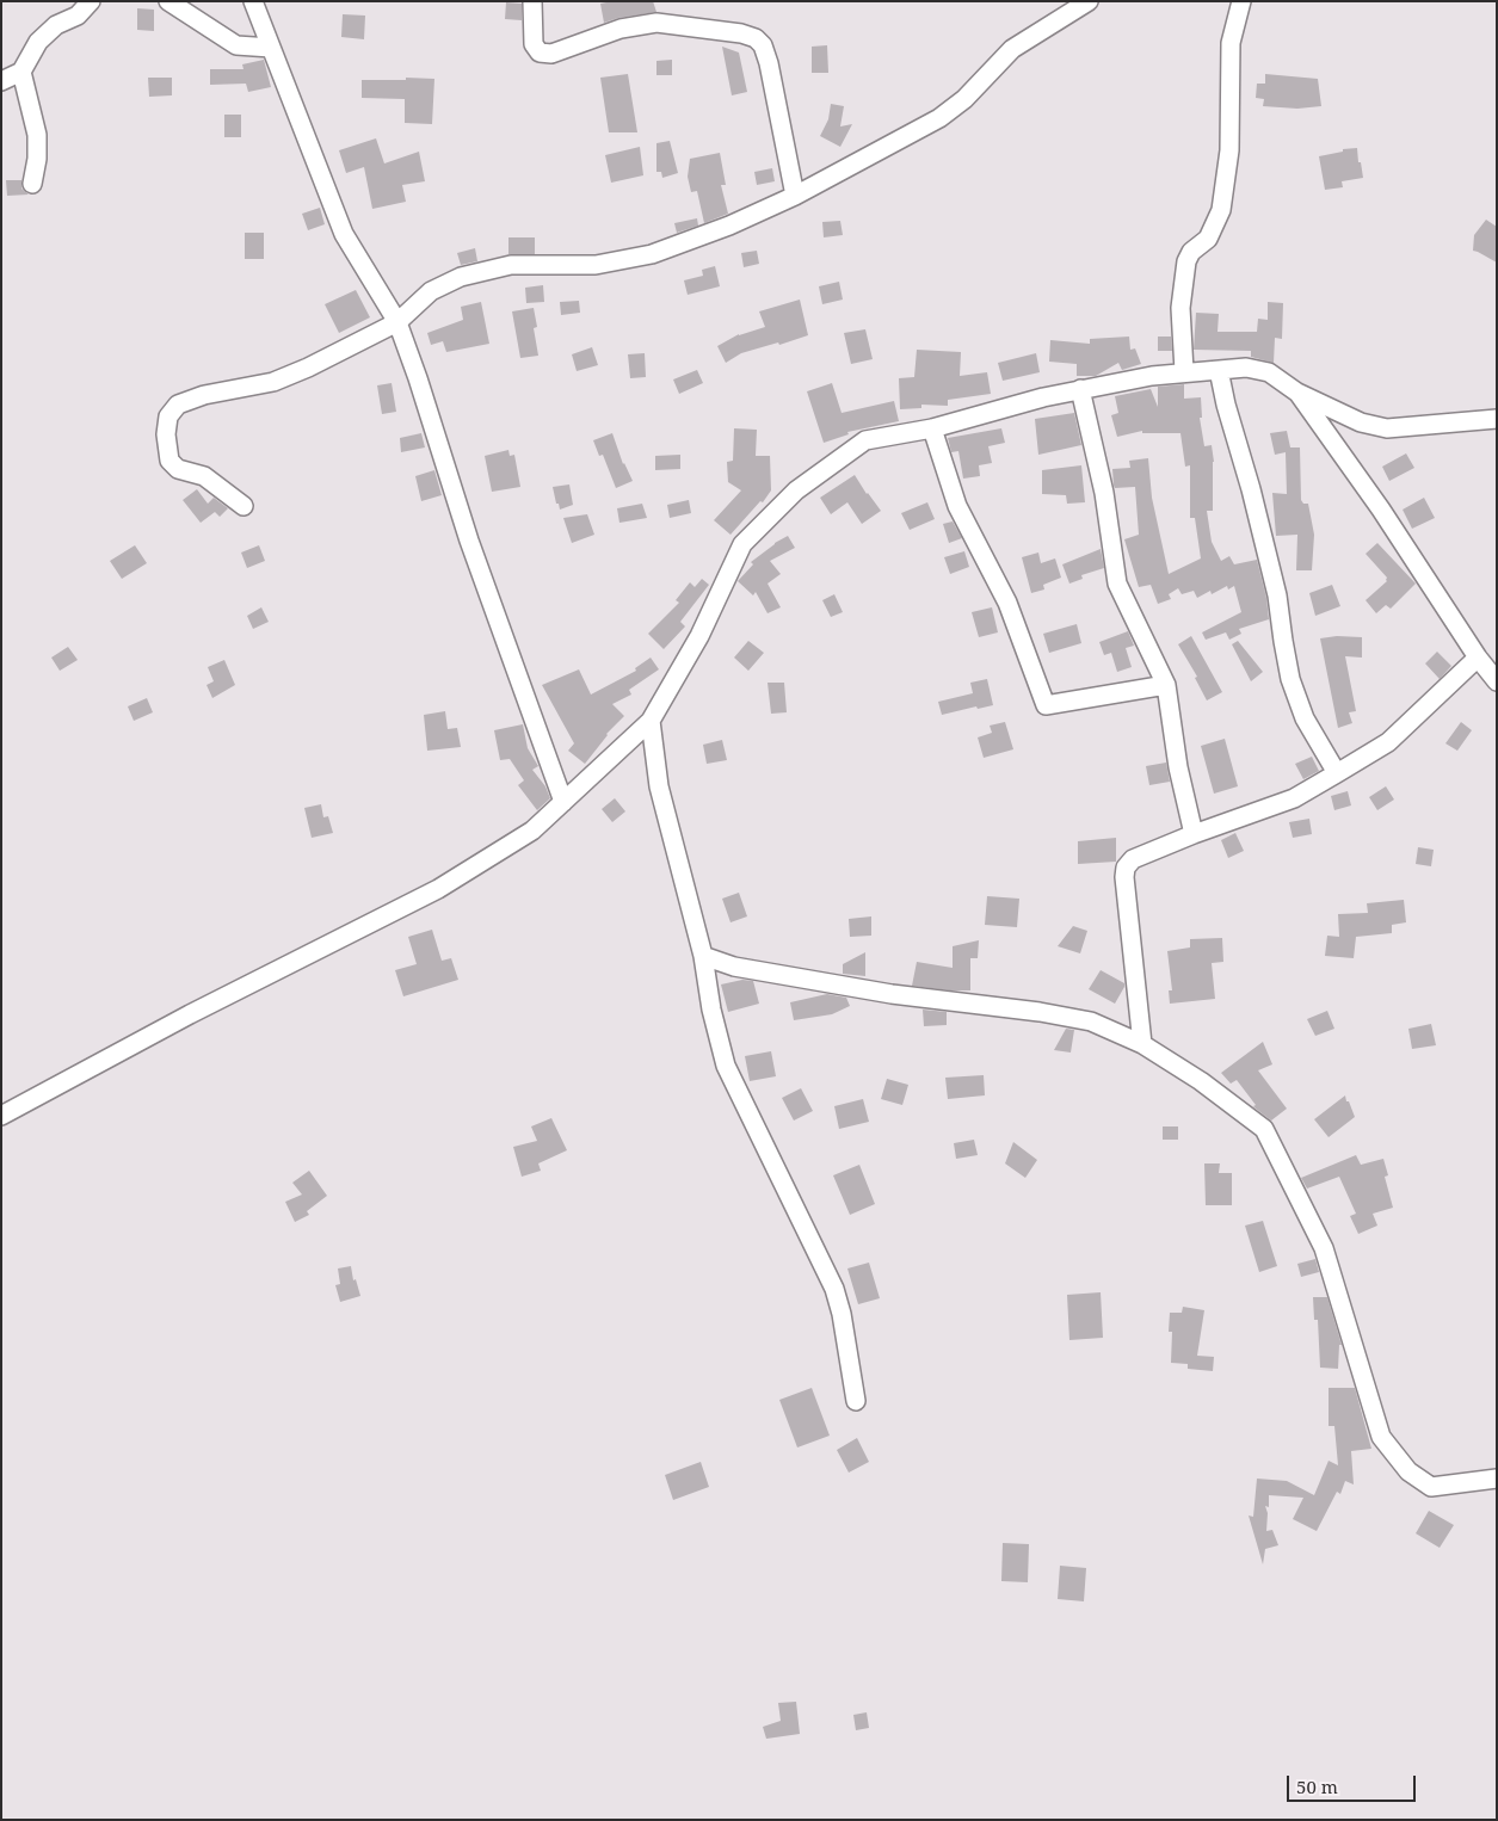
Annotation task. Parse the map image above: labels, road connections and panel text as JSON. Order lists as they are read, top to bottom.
{
  "scale_bar": "50 m"
}
